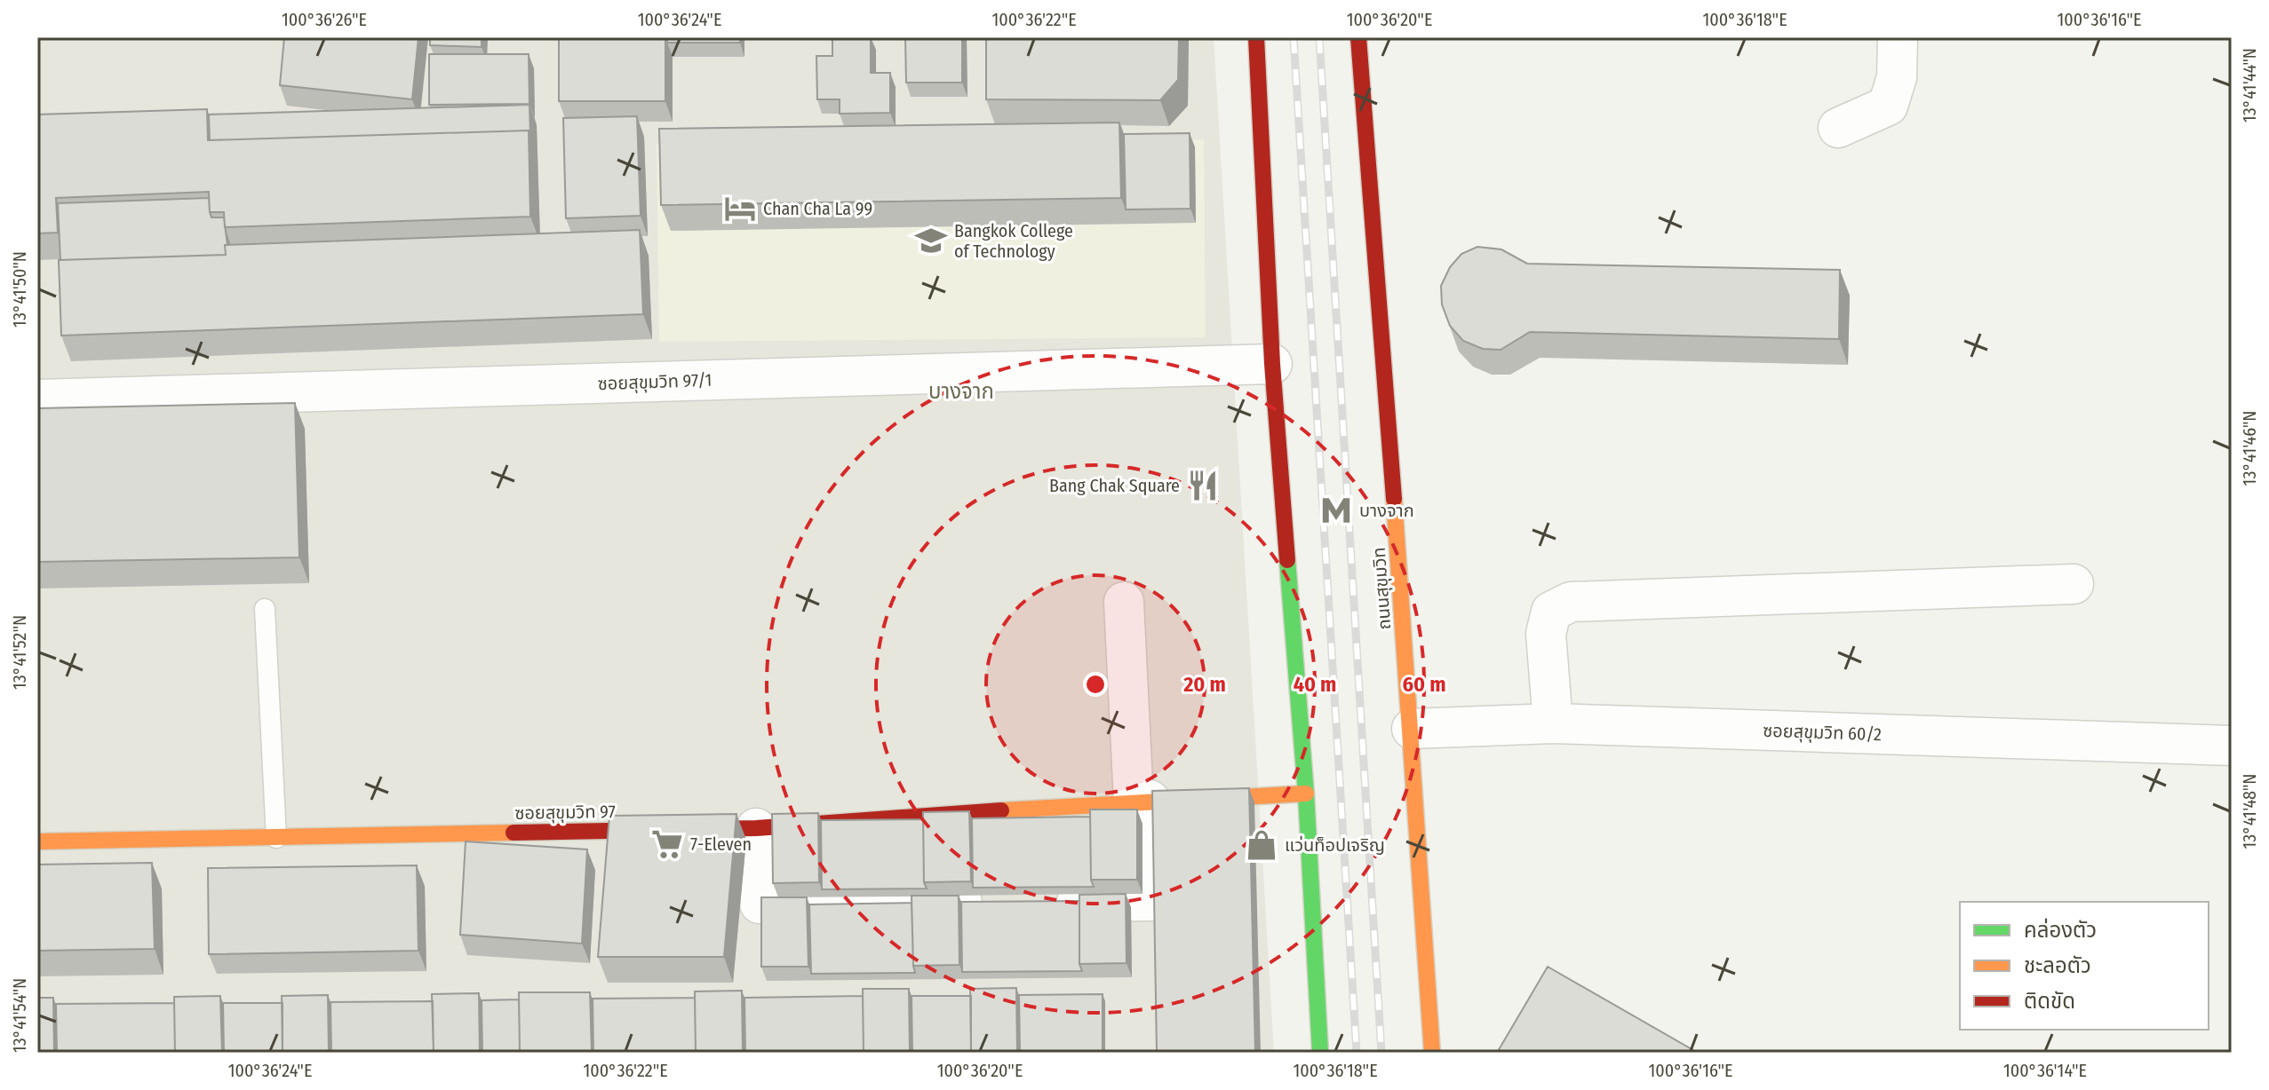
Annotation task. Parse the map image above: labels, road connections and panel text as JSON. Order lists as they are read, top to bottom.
{
  "streets": {
    "main road": ["ถนนสุขุมวิท", "ซอยสุขุมวิท 97"],
    "street": ["ซอยสุขุมวิท 97/1", "ซอยสุขุมวิท 60/2"]
  },
  "crossings": [
    ["ถนนสุขุมวิท", "ซอยสุขุมวิท 60/2"]
  ],
  "districts": ["บางจาก"],
  "places": {
    "hotel": ["Chan Cha La 99"],
    "school or university": ["Bangkok College of Technology"],
    "restaurant": ["Bang Chak Square"],
    "metro station": ["บางจาก"],
    "supermarket": ["7-Eleven"],
    "shop": ["แว่นท็อปเจริญ"]
  },
  "legend": ["คล่องตัว", "ชะลอตัว", "ติดขัด"],
  "coordinates": [
    "100°36'26\"E",
    "100°36'24\"E",
    "100°36'22\"E",
    "100°36'20\"E",
    "100°36'18\"E",
    "100°36'16\"E",
    "13°41'44\"N",
    "13°41'50\"N",
    "13°41'46\"N",
    "13°41'52\"N",
    "13°41'48\"N",
    "13°41'54\"N",
    "100°36'14\"E"
  ],
  "rings": ["20 m", "40 m", "60 m"]
}
